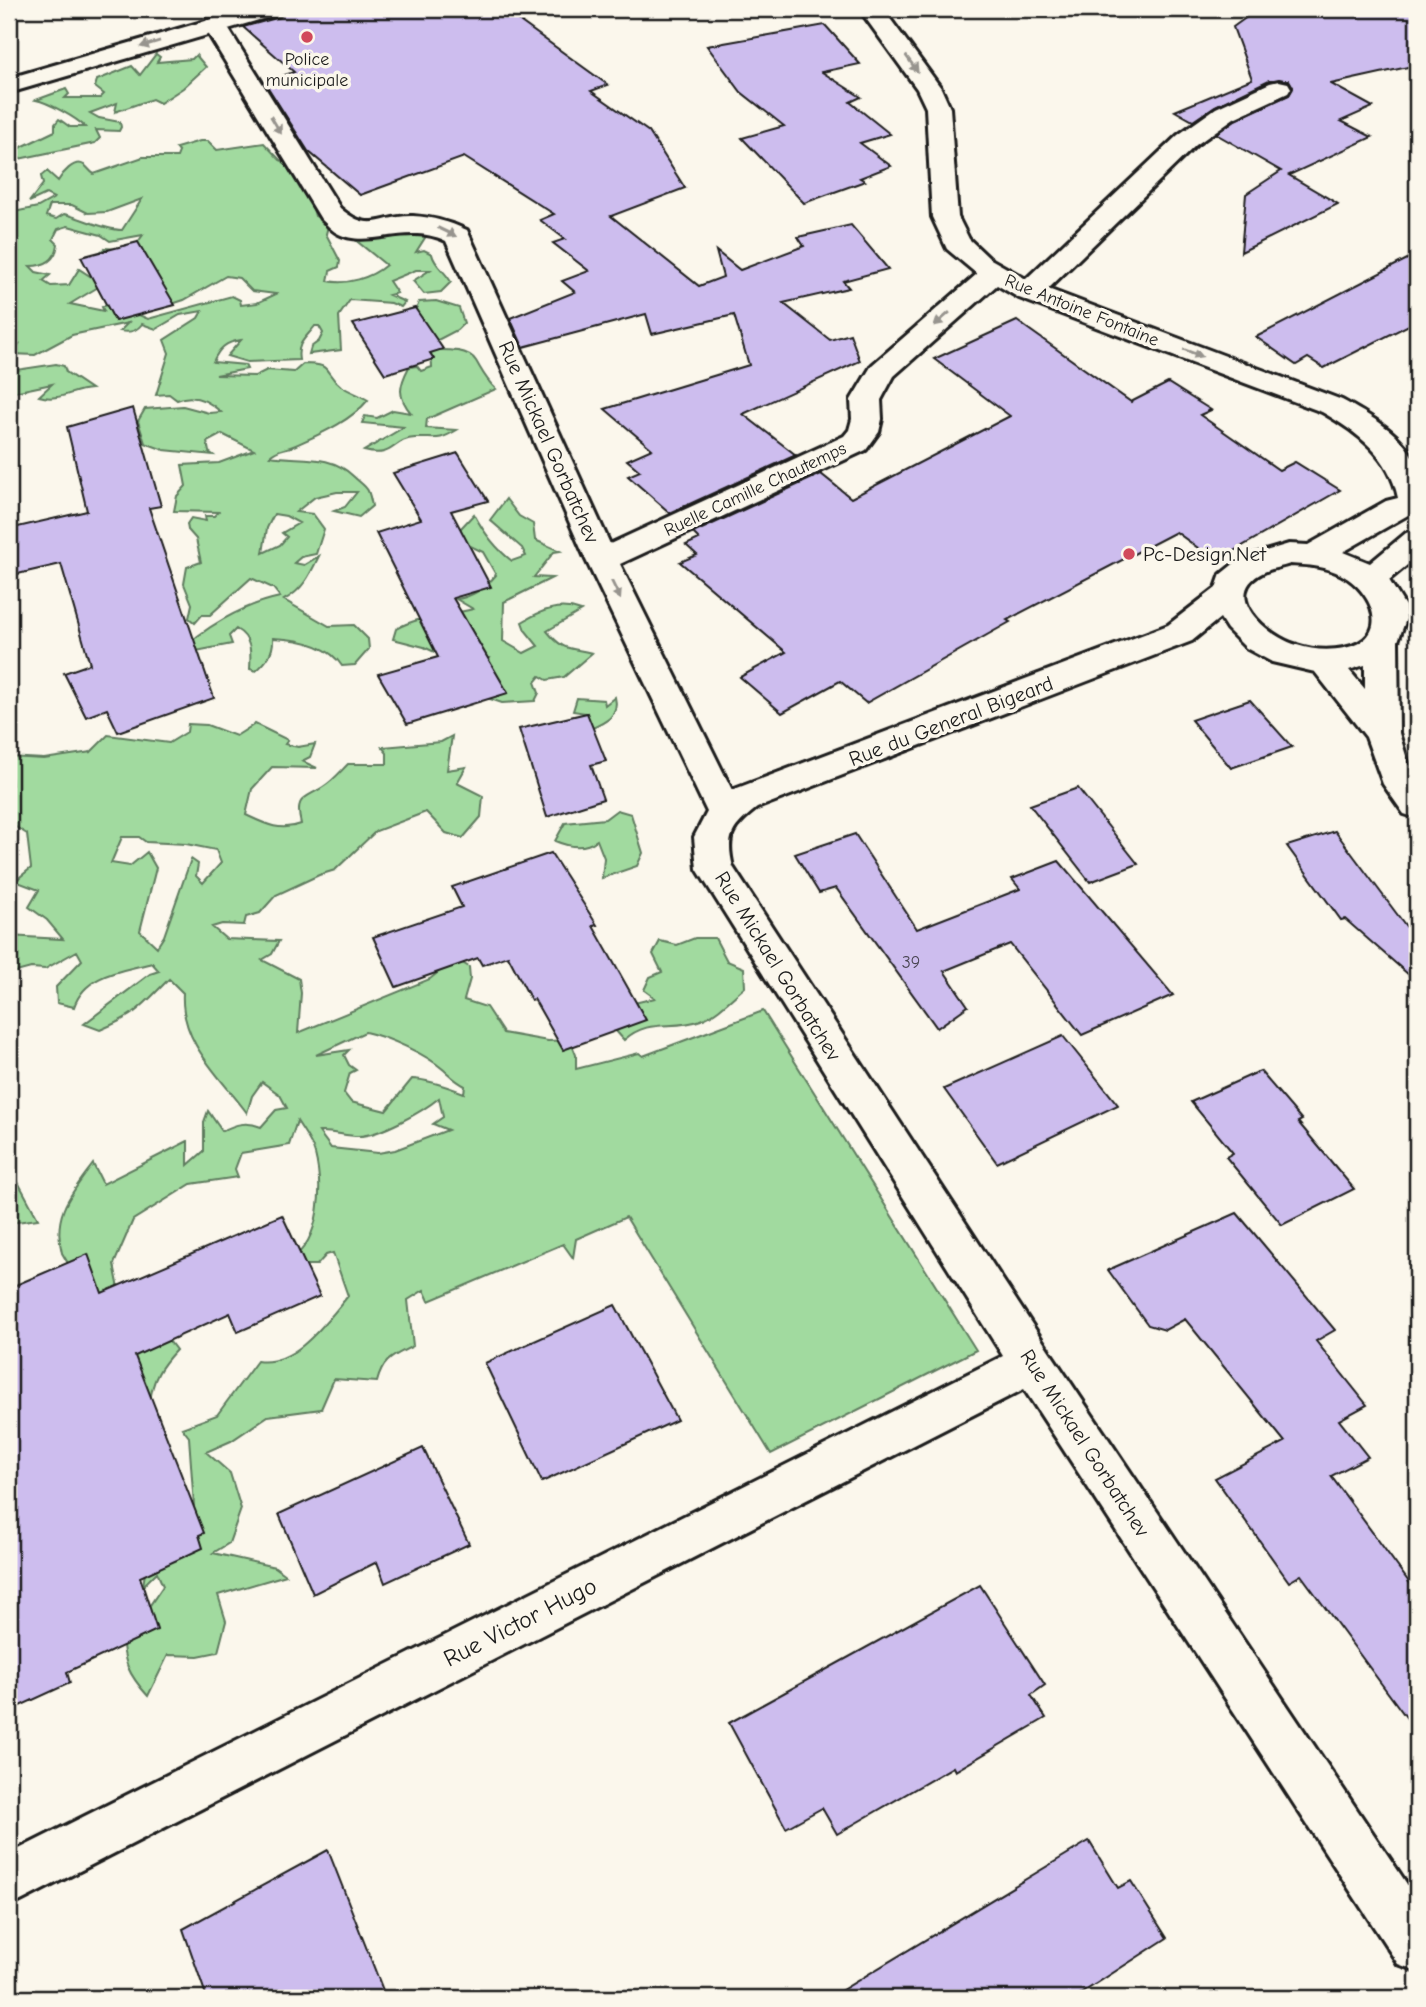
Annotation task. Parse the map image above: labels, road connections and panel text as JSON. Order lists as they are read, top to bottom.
{
  "streets": {
    "street": [
      "Rue Antoine Fontaine",
      "Rue Mickael Gorbatchev",
      "Ruelle Camille Chautemps",
      "Rue du General Bigeard",
      "Rue Victor Hugo"
    ]
  },
  "crossings": [
    ["Rue Antoine Fontaine", "Ruelle Camille Chautemps"],
    ["Rue Mickael Gorbatchev", "Ruelle Camille Chautemps"],
    ["Rue Mickael Gorbatchev", "Rue du General Bigeard"],
    ["Rue Mickael Gorbatchev", "Rue Victor Hugo"]
  ],
  "one_way": ["Rue Antoine Fontaine", "Rue Mickael Gorbatchev", "Ruelle Camille Chautemps"],
  "places": ["Police municipale", "Pc-Design.Net"],
  "house_numbers": ["39"]
}
